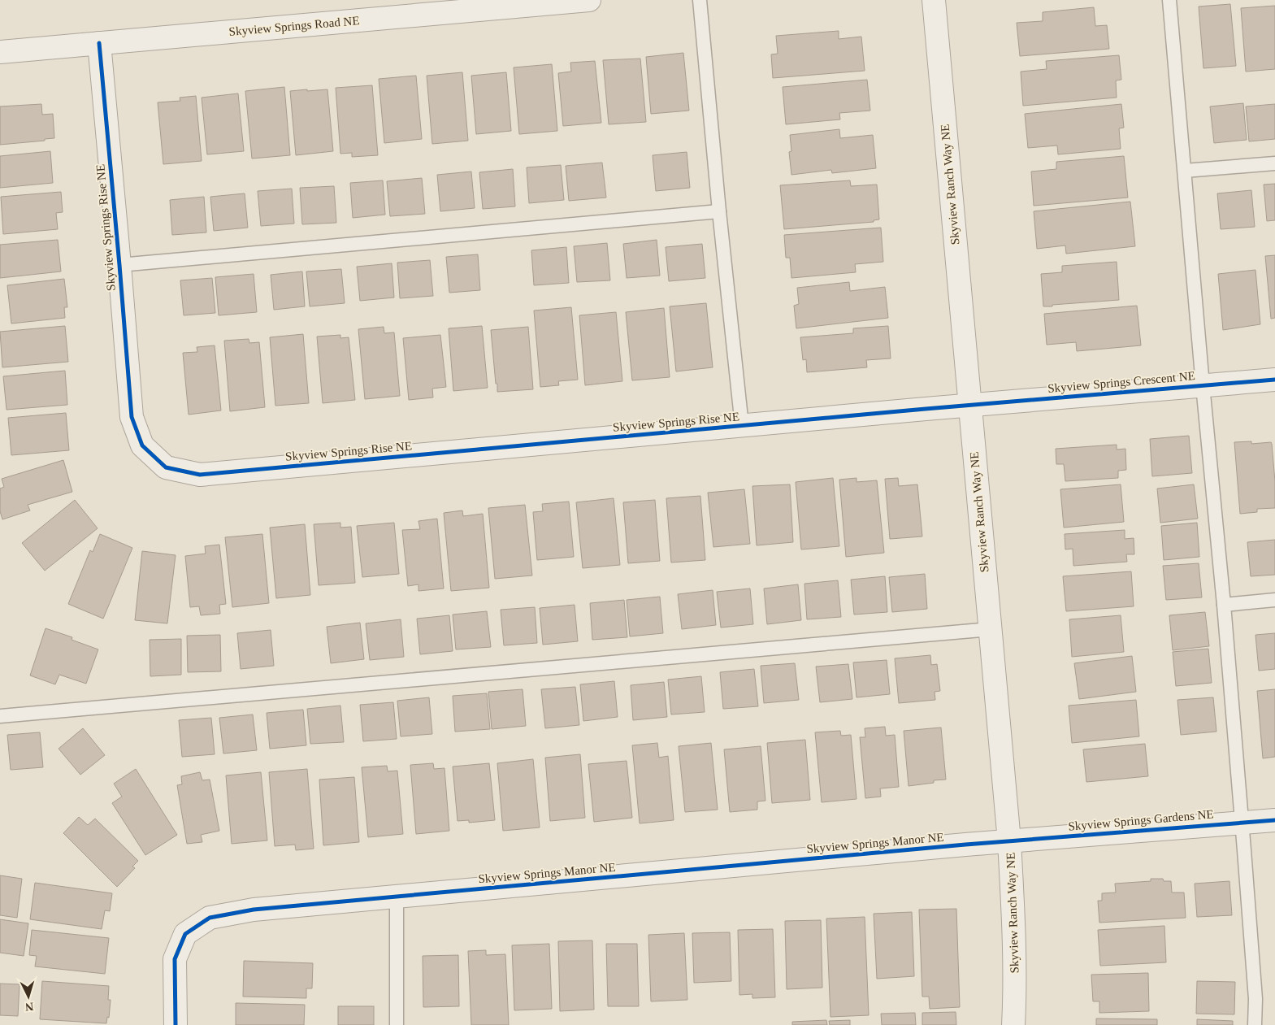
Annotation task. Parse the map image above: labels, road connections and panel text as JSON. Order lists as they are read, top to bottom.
{
  "streets": {
    "street": [
      "Skyview Springs Road NE",
      "Skyview Ranch Way NE",
      "Skyview Springs Rise NE",
      "Skyview Springs Crescent NE",
      "Skyview Springs Gardens NE",
      "Skyview Springs Manor NE"
    ]
  },
  "crossings": [
    ["Skyview Springs Road NE", "Skyview Springs Rise NE"],
    ["Skyview Ranch Way NE", "Skyview Springs Rise NE"],
    ["Skyview Ranch Way NE", "Skyview Springs Crescent NE"],
    ["Skyview Ranch Way NE", "Skyview Springs Gardens NE"],
    ["Skyview Ranch Way NE", "Skyview Springs Manor NE"],
    ["Skyview Springs Rise NE", "Skyview Springs Crescent NE"],
    ["Skyview Springs Gardens NE", "Skyview Springs Manor NE"]
  ],
  "north": "bottom"
}
